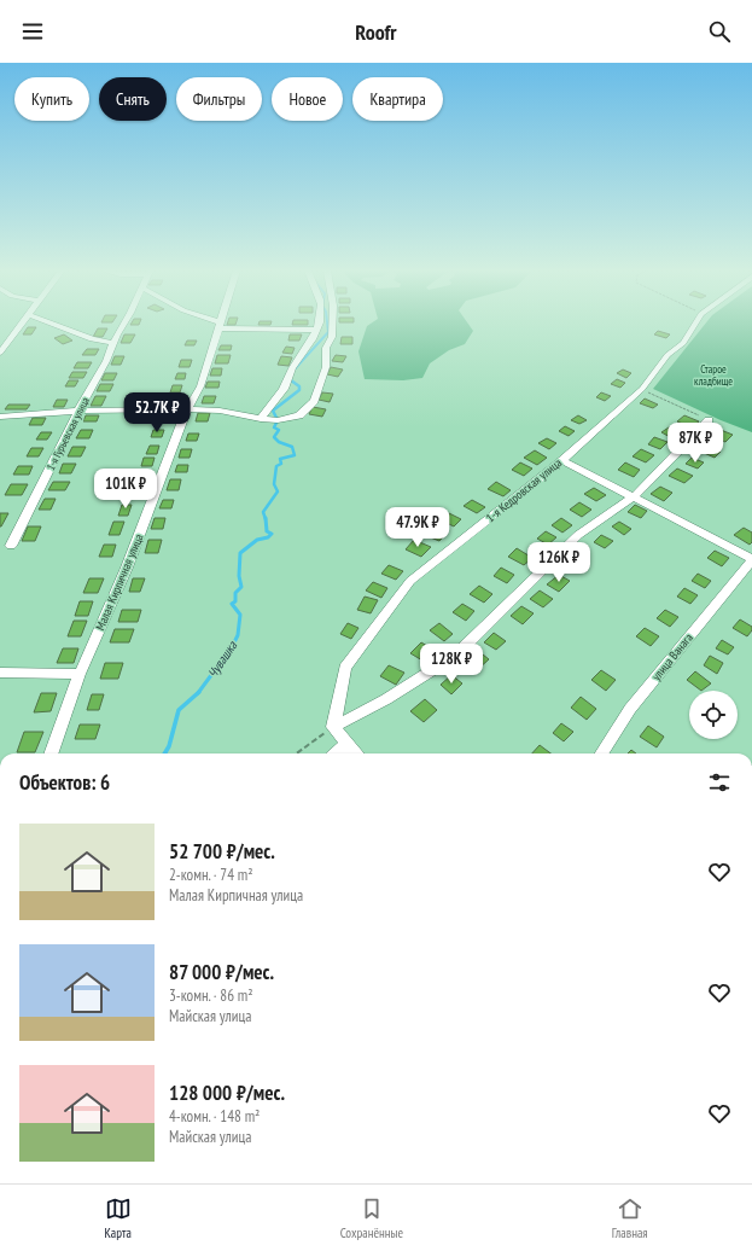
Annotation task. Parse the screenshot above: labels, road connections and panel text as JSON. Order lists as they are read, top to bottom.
{
  "streets": {
    "street": [
      "1-я Гурьевская улица",
      "1-я Кедровская улица",
      "Малая Кирпичная улица",
      "улица Ванага"
    ]
  },
  "water": ["Чувашка"],
  "parks": ["Старое кладбище"],
  "page": {
    "header": "Roofr",
    "chip": [
      "Купить",
      "Снять",
      "Фильтры",
      "Новое",
      "Квартира"
    ],
    "price": [
      "52.7K ₽",
      "87K ₽",
      "101K ₽",
      "47.9K ₽",
      "126K ₽",
      "128K ₽"
    ],
    "heading": "Объектов: 6",
    "list": [
      {
        "name": "52 700 ₽/мес.",
        "note": "2-комн. · 74 m² · Малая Кирпичная улица"
      },
      {
        "name": "87 000 ₽/мес.",
        "note": "3-комн. · 86 m² · Майская улица"
      },
      {
        "name": "128 000 ₽/мес.",
        "note": "4-комн. · 148 m² · Майская улица"
      }
    ],
    "tabs": ["Карта", "Сохранённые", "Главная"]
  }
}
